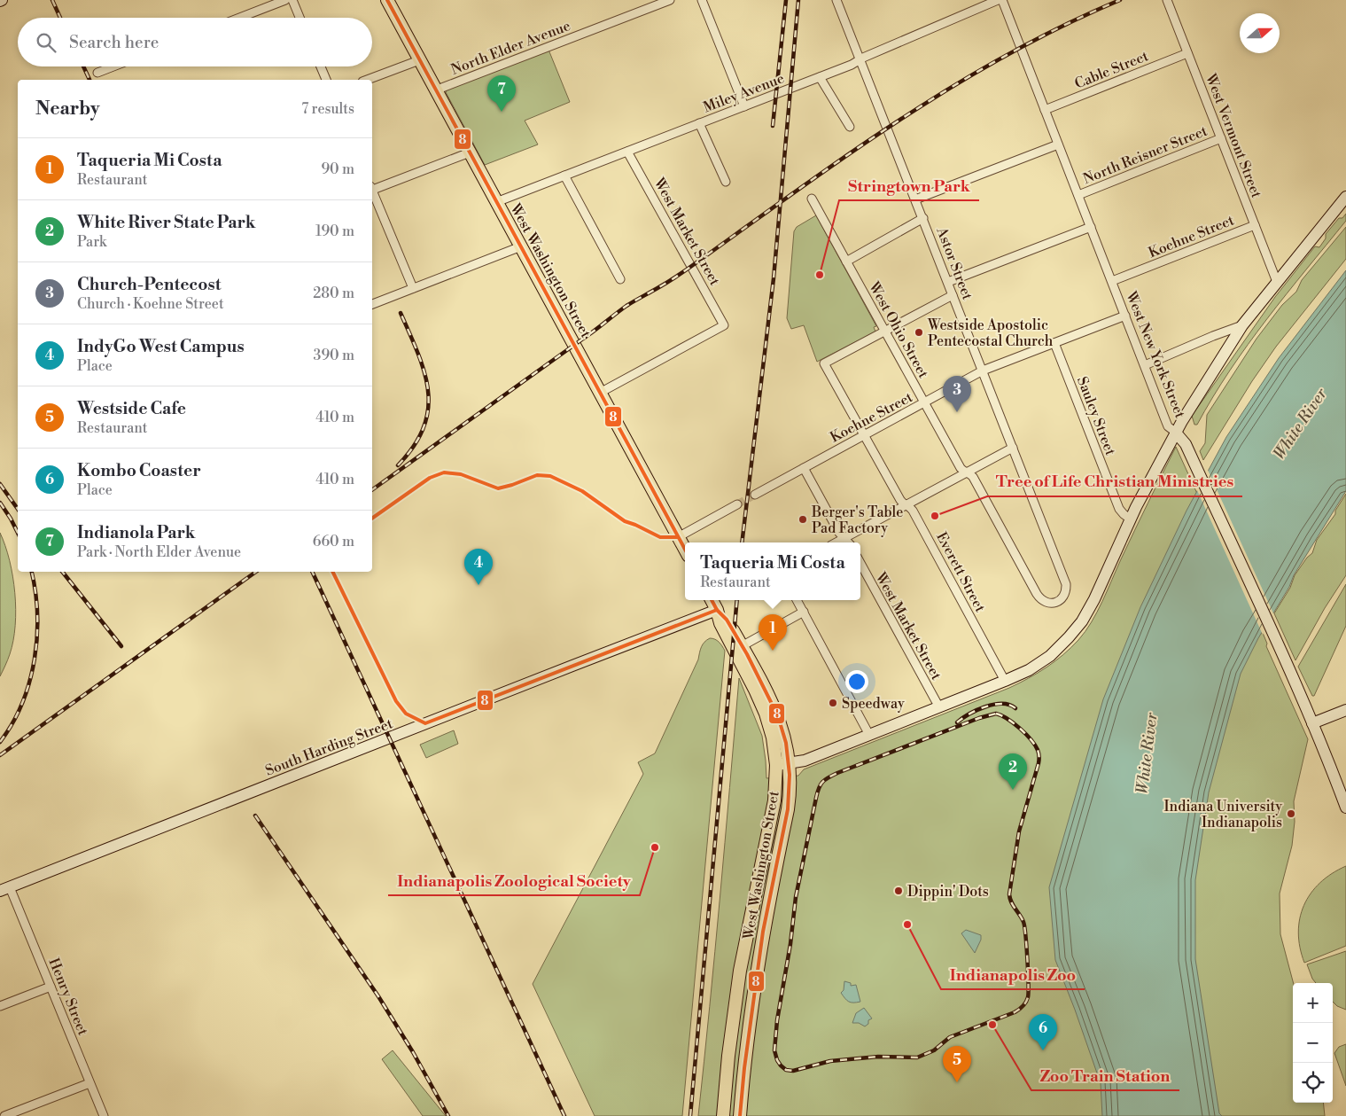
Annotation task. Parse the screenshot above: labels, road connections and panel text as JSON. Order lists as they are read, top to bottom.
{
  "streets": {
    "main road": ["West Washington Street", "West New York Street", "South Harding Street"],
    "street": [
      "North Elder Avenue",
      "Cable Street",
      "Miley Avenue",
      "West Vermont Street",
      "North Reisner Street",
      "West Market Street",
      "Koehne Street",
      "Astor Street",
      "West Ohio Street",
      "Saulcy Street",
      "Everett Street",
      "Henry Street"
    ]
  },
  "crossings": [
    ["North Elder Avenue", "West Washington Street"],
    ["Cable Street", "West Vermont Street"],
    ["Cable Street", "West New York Street"],
    ["Miley Avenue", "West Market Street"],
    ["Miley Avenue", "Astor Street"],
    ["Miley Avenue", "West Washington Street"],
    ["West Vermont Street", "North Reisner Street"],
    ["West Vermont Street", "Koehne Street"],
    ["North Reisner Street", "West New York Street"],
    ["West Market Street", "West Washington Street"],
    ["Koehne Street", "Astor Street"],
    ["Koehne Street", "West Ohio Street"],
    ["Koehne Street", "West New York Street"],
    ["Koehne Street", "Saulcy Street"],
    ["Koehne Street", "Everett Street"],
    ["Astor Street", "West Ohio Street"],
    ["West Washington Street", "South Harding Street"],
    ["West Ohio Street", "Everett Street"],
    ["South Harding Street", "Henry Street"]
  ],
  "water": ["White River"],
  "places": [
    "Stringtown Park",
    "Westside Apostolic Pentecostal Church",
    "Tree of Life Christian Ministries",
    "Berger's Table Pad Factory",
    "Speedway",
    "Indiana University Indianapolis",
    "Indianapolis Zoological Society",
    "Dippin' Dots",
    "Indianapolis Zoo",
    "Zoo Train Station"
  ],
  "lines": ["transit line 8"],
  "north": "right",
  "page": {
    "search": "Search here",
    "pins": [
      "7",
      "3",
      "4",
      "1",
      "2",
      "6",
      "5"
    ],
    "heading": ["Nearby", "7 results"],
    "list": [
      {
        "mark": "1",
        "name": "Taqueria Mi Costa",
        "note": "Restaurant",
        "value": "90 m"
      },
      {
        "mark": "2",
        "name": "White River State Park",
        "note": "Park",
        "value": "190 m"
      },
      {
        "mark": "3",
        "name": "Church-Pentecost",
        "note": "Church · Koehne Street",
        "value": "280 m"
      },
      {
        "mark": "4",
        "name": "IndyGo West Campus",
        "note": "Place",
        "value": "390 m"
      },
      {
        "mark": "5",
        "name": "Westside Cafe",
        "note": "Restaurant",
        "value": "410 m"
      },
      {
        "mark": "6",
        "name": "Kombo Coaster",
        "note": "Place",
        "value": "410 m"
      },
      {
        "mark": "7",
        "name": "Indianola Park",
        "note": "Park · North Elder Avenue",
        "value": "660 m"
      }
    ],
    "popup": ["Taqueria Mi Costa", "Restaurant"],
    "map_buttons": ["+", "−"]
  }
}
